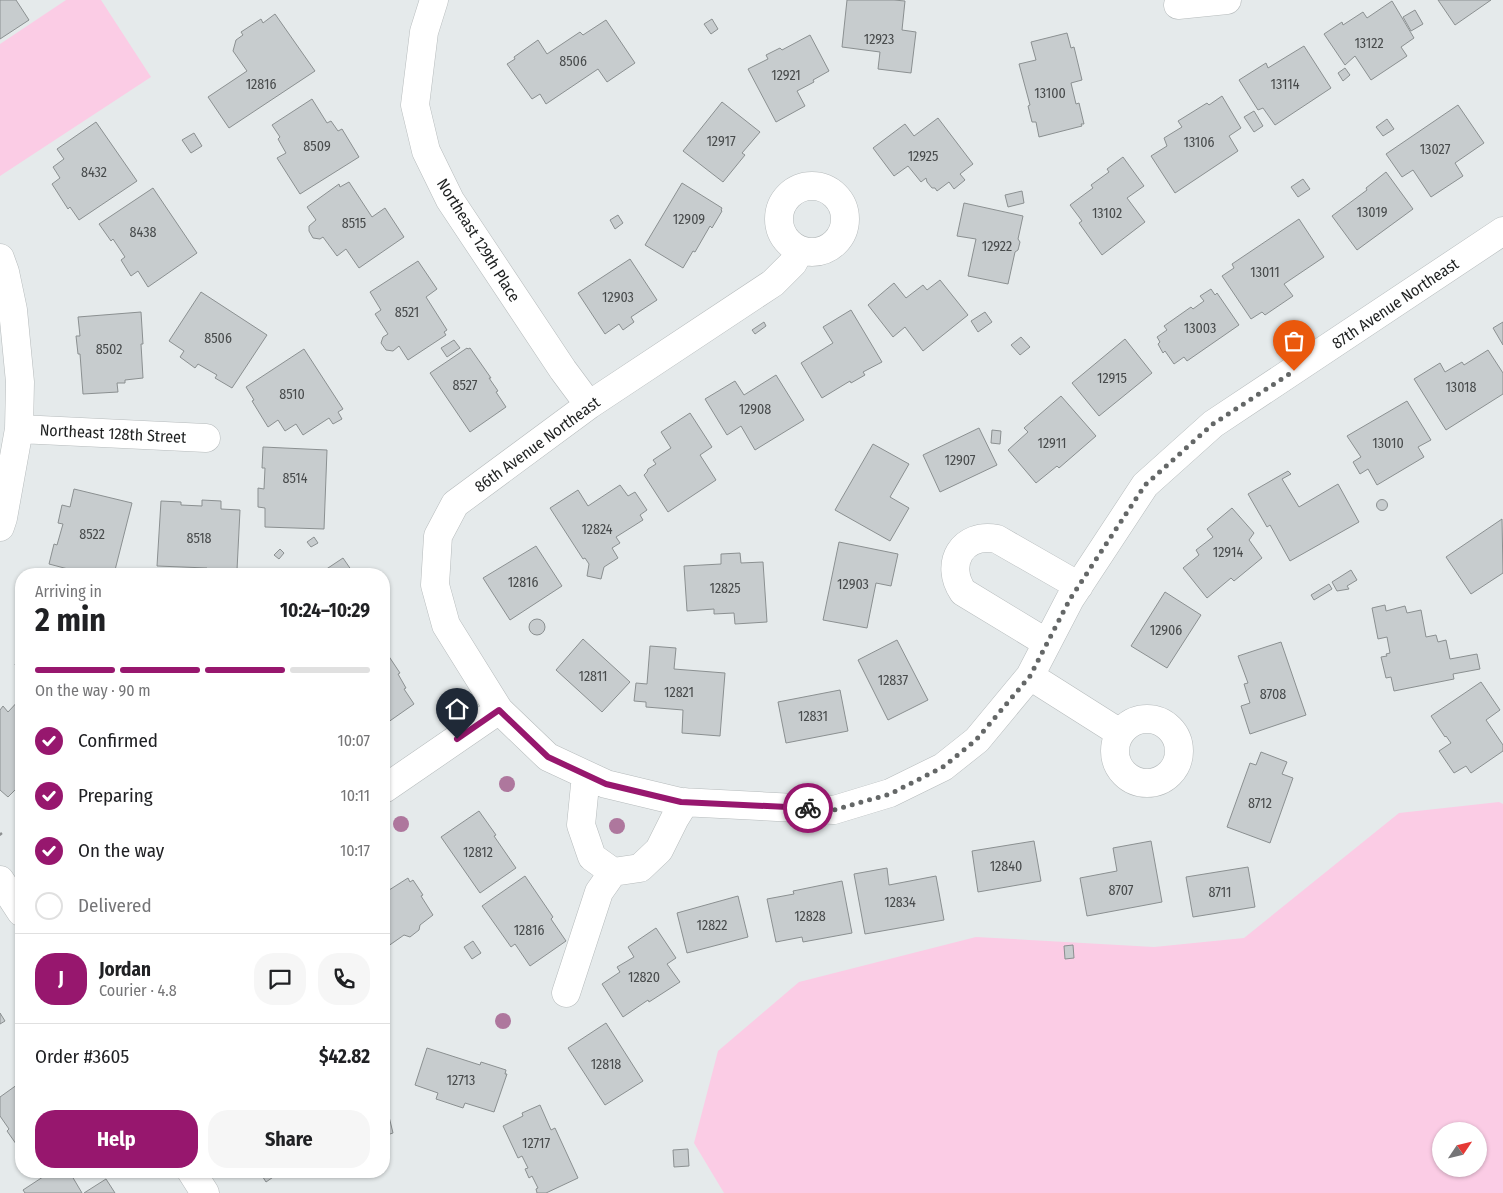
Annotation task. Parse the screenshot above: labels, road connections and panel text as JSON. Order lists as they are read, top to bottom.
{
  "streets": {
    "street": [
      "Northeast 129th Place",
      "87th Avenue Northeast",
      "Northeast 128th Street",
      "86th Avenue Northeast"
    ]
  },
  "crossings": [
    ["Northeast 129th Place", "86th Avenue Northeast"],
    ["87th Avenue Northeast", "86th Avenue Northeast"]
  ],
  "house_numbers": [
    "12923",
    "13122",
    "8506",
    "12921",
    "12816",
    "13114",
    "13100",
    "12917",
    "13106",
    "8509",
    "13027",
    "12925",
    "8432",
    "13019",
    "13102",
    "12909",
    "8515",
    "8438",
    "12922",
    "13011",
    "12903",
    "8521",
    "13003",
    "8506",
    "8502",
    "12915",
    "8527",
    "13018",
    "8510",
    "12908",
    "12911",
    "13010",
    "12907",
    "8514",
    "12824",
    "8522",
    "8518",
    "12914",
    "12816",
    "12903",
    "12825",
    "12906",
    "12811",
    "12837",
    "12821",
    "8708",
    "12831",
    "8712",
    "12812",
    "12840",
    "8707",
    "8711",
    "12834",
    "12828",
    "12822",
    "12816",
    "12820",
    "12818",
    "12713",
    "12717"
  ],
  "north": "top right",
  "page": {
    "heading": ["2 min", "Arriving in", "10:24–10:29"],
    "panel": [
      "Jordan",
      "Courier · 4.8",
      "Order #3605",
      "$42.82"
    ],
    "bar": "On the way · 90 m",
    "list": [
      ["Confirmed", "10:07"],
      ["Preparing", "10:11"],
      ["On the way", "10:17"],
      "Delivered"
    ],
    "round": "J",
    "buttons": ["Help", "Share"]
  }
}
